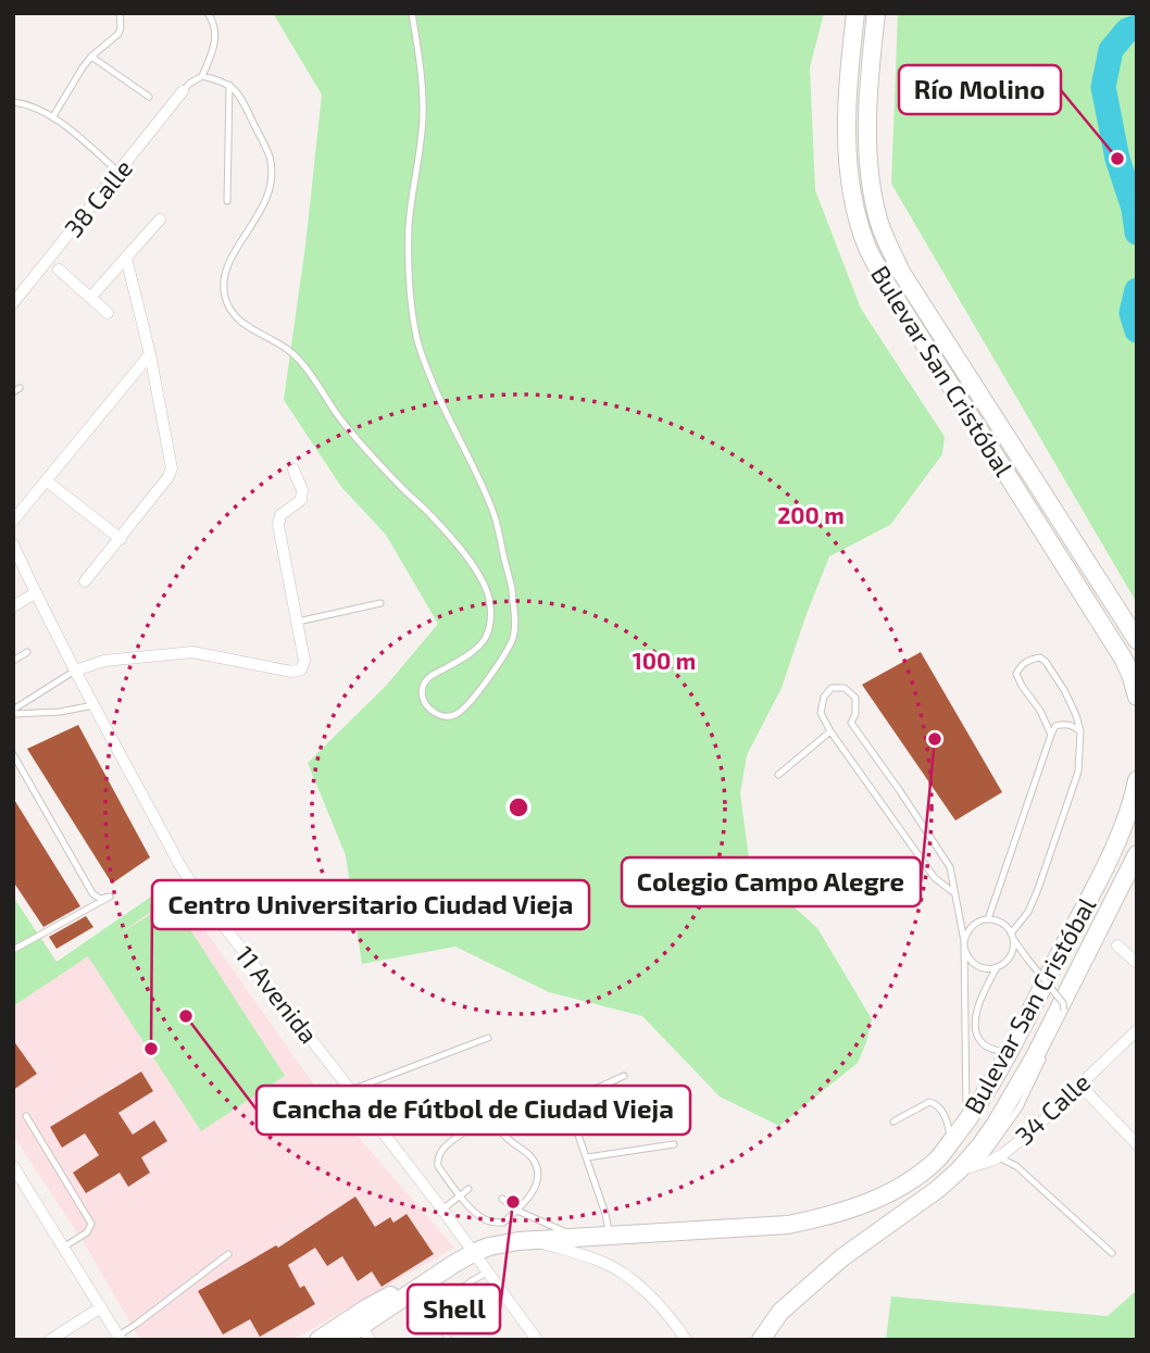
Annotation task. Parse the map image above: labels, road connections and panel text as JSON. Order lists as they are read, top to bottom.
{
  "streets": {
    "main road": ["Bulevar San Cristóbal"],
    "street": ["38 Calle", "11 Avenida", "34 Calle"]
  },
  "crossings": [
    ["Bulevar San Cristóbal", "11 Avenida"],
    ["Bulevar San Cristóbal", "34 Calle"]
  ],
  "places": [
    "Río Molino",
    "Colegio Campo Alegre",
    "Cancha de Fútbol de Ciudad Vieja",
    "Centro Universitario Ciudad Vieja",
    "Shell"
  ],
  "rings": ["200 m", "100 m"]
}
